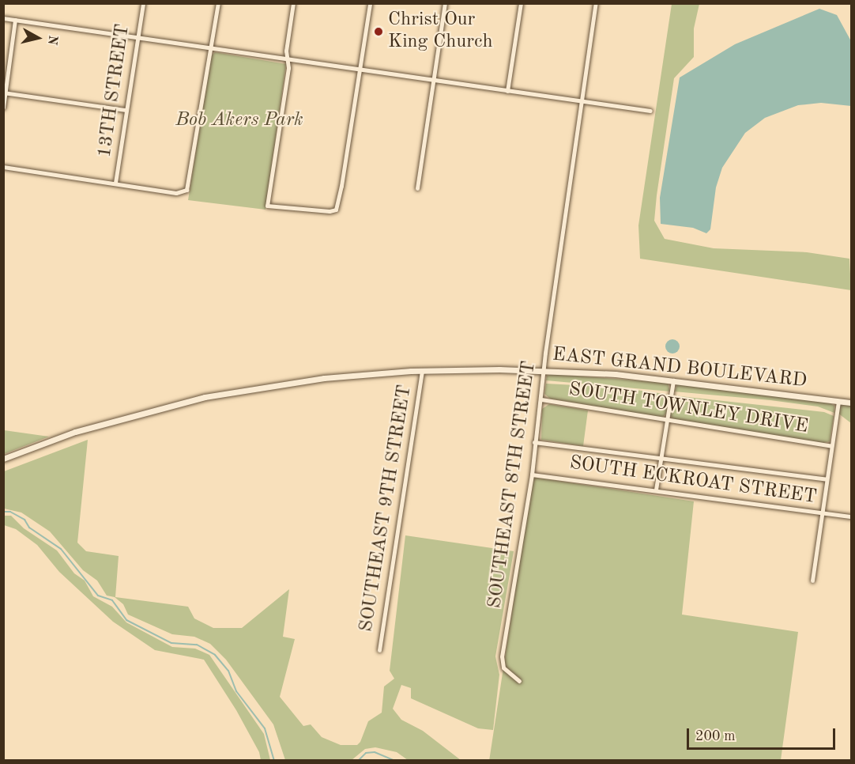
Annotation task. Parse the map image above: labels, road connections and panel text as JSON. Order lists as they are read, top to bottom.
{
  "streets": {
    "street": [
      "13TH STREET",
      "EAST GRAND BOULEVARD",
      "SOUTH TOWNLEY DRIVE",
      "SOUTH ECKROAT STREET",
      "SOUTHEAST 8TH STREET",
      "SOUTHEAST 9TH STREET"
    ]
  },
  "crossings": [
    ["EAST GRAND BOULEVARD", "SOUTHEAST 8TH STREET"],
    ["EAST GRAND BOULEVARD", "SOUTHEAST 9TH STREET"],
    ["SOUTH TOWNLEY DRIVE", "SOUTHEAST 8TH STREET"],
    ["SOUTH ECKROAT STREET", "SOUTHEAST 8TH STREET"]
  ],
  "parks": ["Bob Akers Park"],
  "places": ["Christ Our King Church"],
  "scale_bar": "200 m",
  "north": "right"
}
